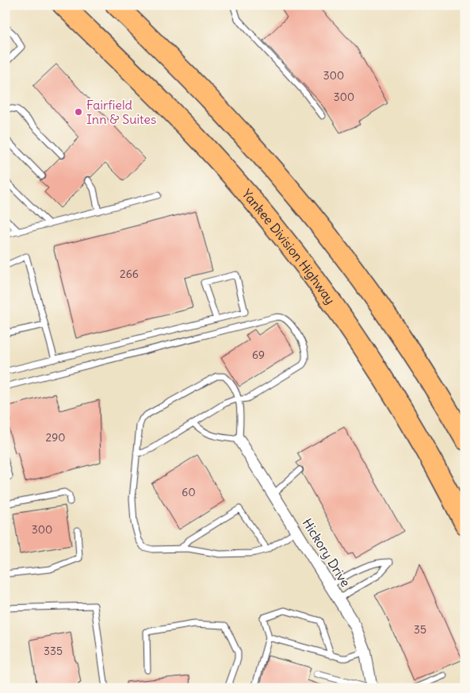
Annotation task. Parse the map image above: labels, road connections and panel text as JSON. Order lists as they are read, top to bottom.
{
  "streets": {
    "highway": ["Yankee Division Highway"],
    "street": ["Hickory Drive"]
  },
  "places": ["Fairfield Inn & Suites"],
  "house_numbers": [
    "300",
    "300",
    "266",
    "69",
    "290",
    "60",
    "300",
    "35",
    "335"
  ]
}
